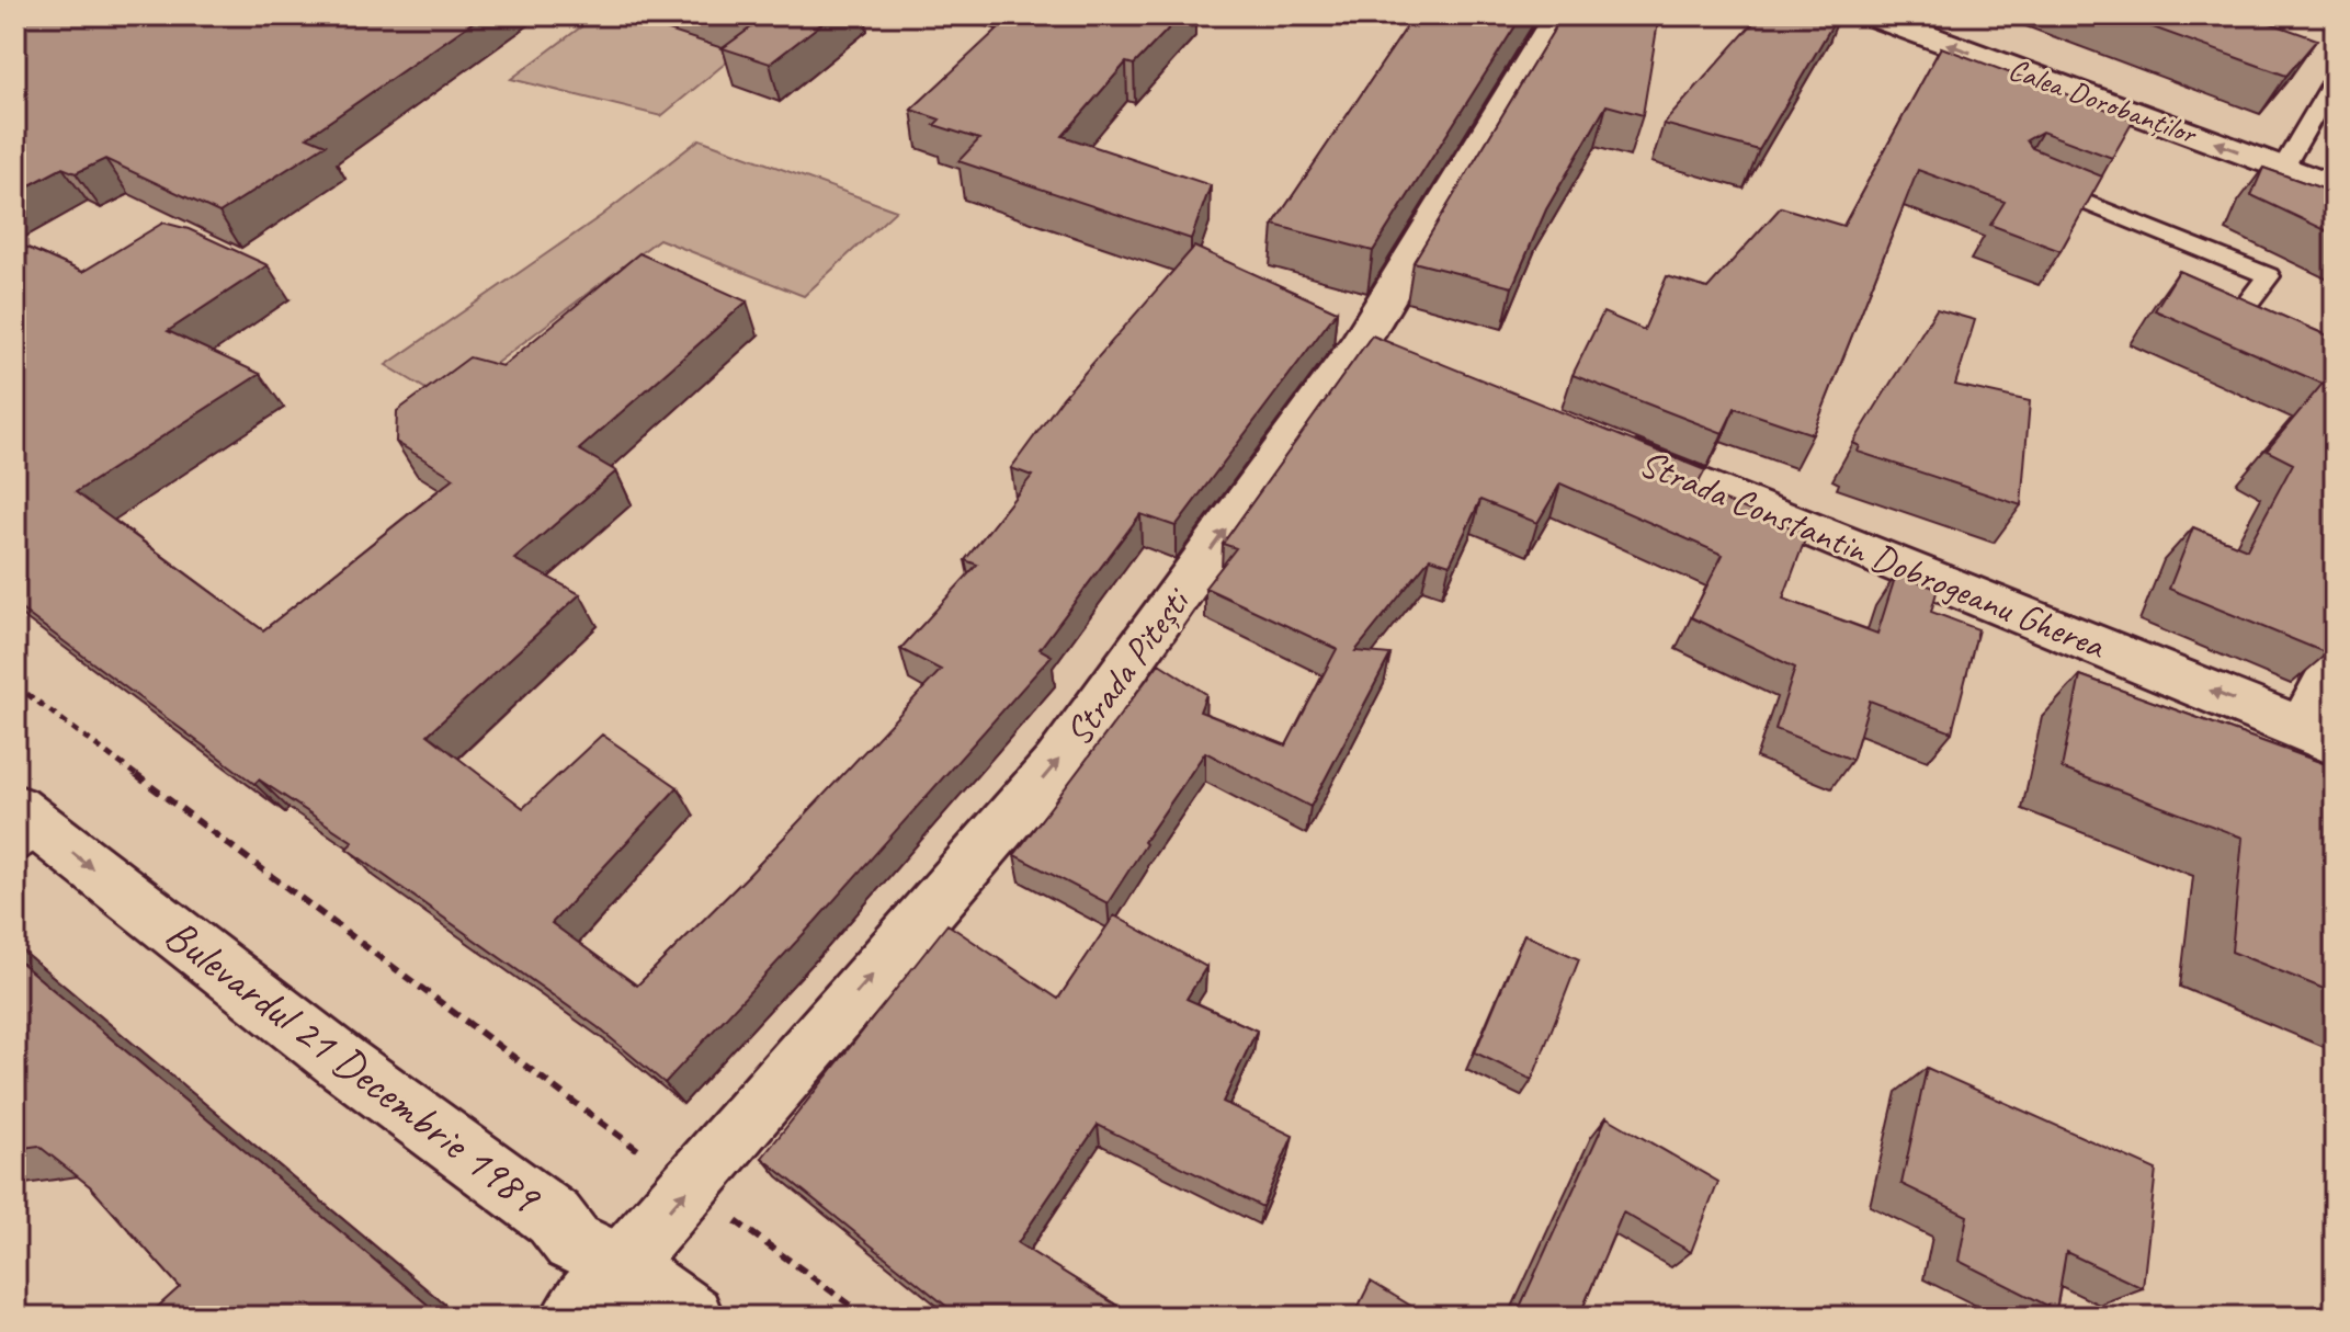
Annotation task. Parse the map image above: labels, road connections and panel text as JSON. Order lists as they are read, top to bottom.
{
  "streets": {
    "street": [
      "Calea Dorobanților",
      "Strada Constantin Dobrogeanu Gherea",
      "Strada Pitești",
      "Bulevardul 21 Decembrie 1989"
    ]
  },
  "crossings": [
    ["Strada Pitești", "Bulevardul 21 Decembrie 1989"]
  ],
  "one_way": [
    "Calea Dorobanților",
    "Strada Constantin Dobrogeanu Gherea",
    "Strada Pitești",
    "Bulevardul 21 Decembrie 1989"
  ]
}
